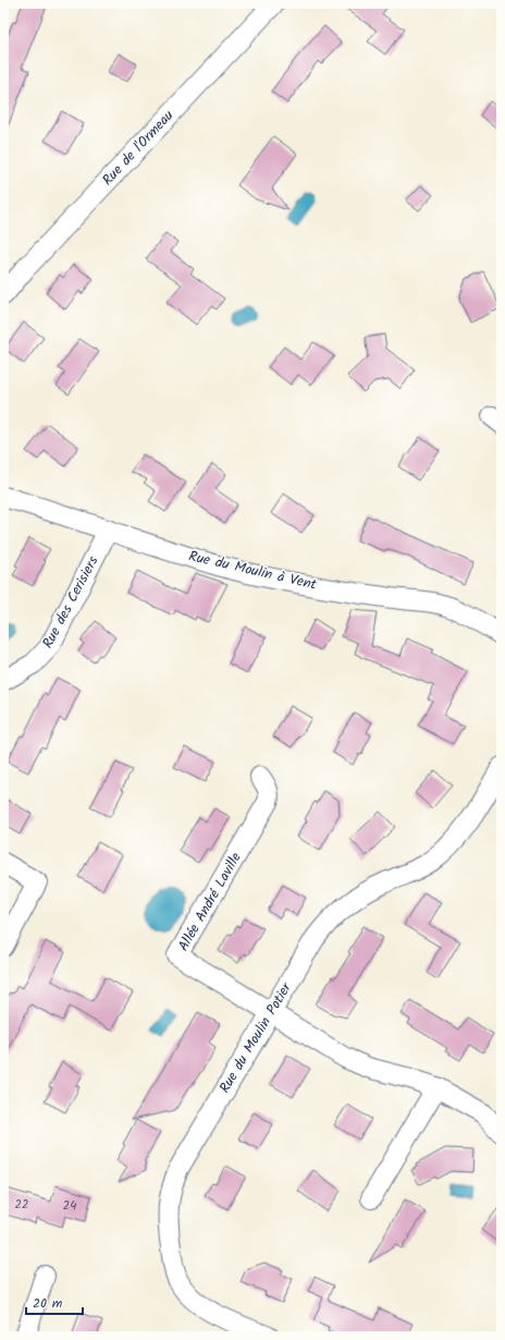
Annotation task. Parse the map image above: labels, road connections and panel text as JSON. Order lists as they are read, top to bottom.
{
  "streets": {
    "street": [
      "Rue de l'Ormeau",
      "Rue du Moulin à Vent",
      "Rue des Cerisiers",
      "Allée André Laville",
      "Rue du Moulin Potier"
    ]
  },
  "crossings": [
    ["Rue du Moulin à Vent", "Rue des Cerisiers"],
    ["Allée André Laville", "Rue du Moulin Potier"]
  ],
  "house_numbers": ["22", "24"],
  "scale_bar": "20 m"
}
